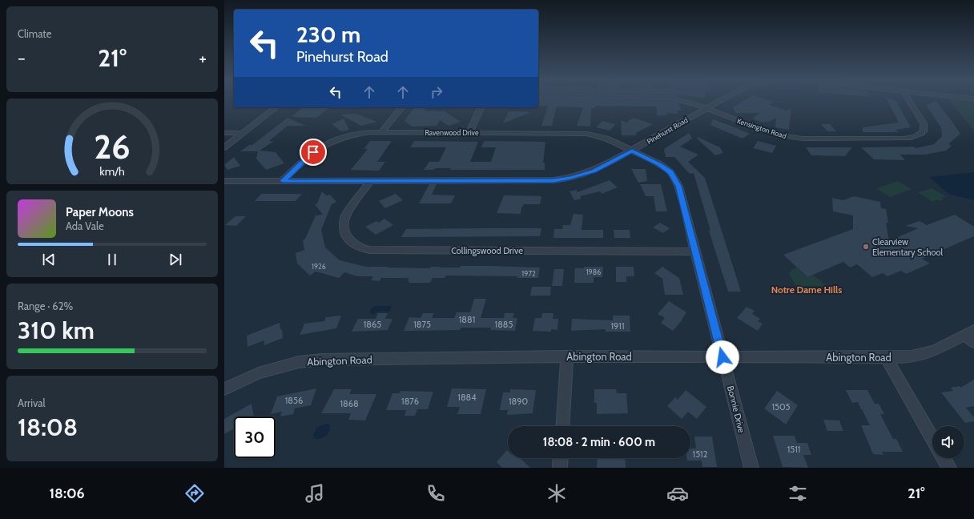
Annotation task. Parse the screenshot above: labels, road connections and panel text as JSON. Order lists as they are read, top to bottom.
{
  "streets": {
    "street": [
      "Kensington Road",
      "Pinehurst Road",
      "Ravenwood Drive",
      "Collingswood Drive",
      "Abington Road",
      "Bonnie Drive"
    ]
  },
  "crossings": [
    ["Kensington Road", "Pinehurst Road"],
    ["Pinehurst Road", "Ravenwood Drive"],
    ["Pinehurst Road", "Collingswood Drive"],
    ["Pinehurst Road", "Bonnie Drive"],
    ["Ravenwood Drive", "Bonnie Drive"],
    ["Collingswood Drive", "Bonnie Drive"],
    ["Abington Road", "Bonnie Drive"]
  ],
  "districts": ["Notre Dame Hills"],
  "places": ["Clearview Elementary School"],
  "house_numbers": [
    "1926",
    "1986",
    "1972",
    "1881",
    "1865",
    "1875",
    "1885",
    "1911",
    "1884",
    "1856",
    "1876",
    "1890",
    "1868",
    "1505",
    "1511",
    "1512"
  ],
  "page": {
    "tile": [
      "Climate",
      ["Range · 62%", "310 km"],
      ["Arrival", "18:08"]
    ],
    "turn": ["230 m", "Pinehurst Road"],
    "heat": ["−", "21°", "+"],
    "song": ["Paper Moons", "Ada Vale"],
    "limit": "30",
    "trip": "18:08 · 2 min · 600 m",
    "tabs": ["18:06", "21°"],
    "gauge": ["26", "km/h"]
  }
}
